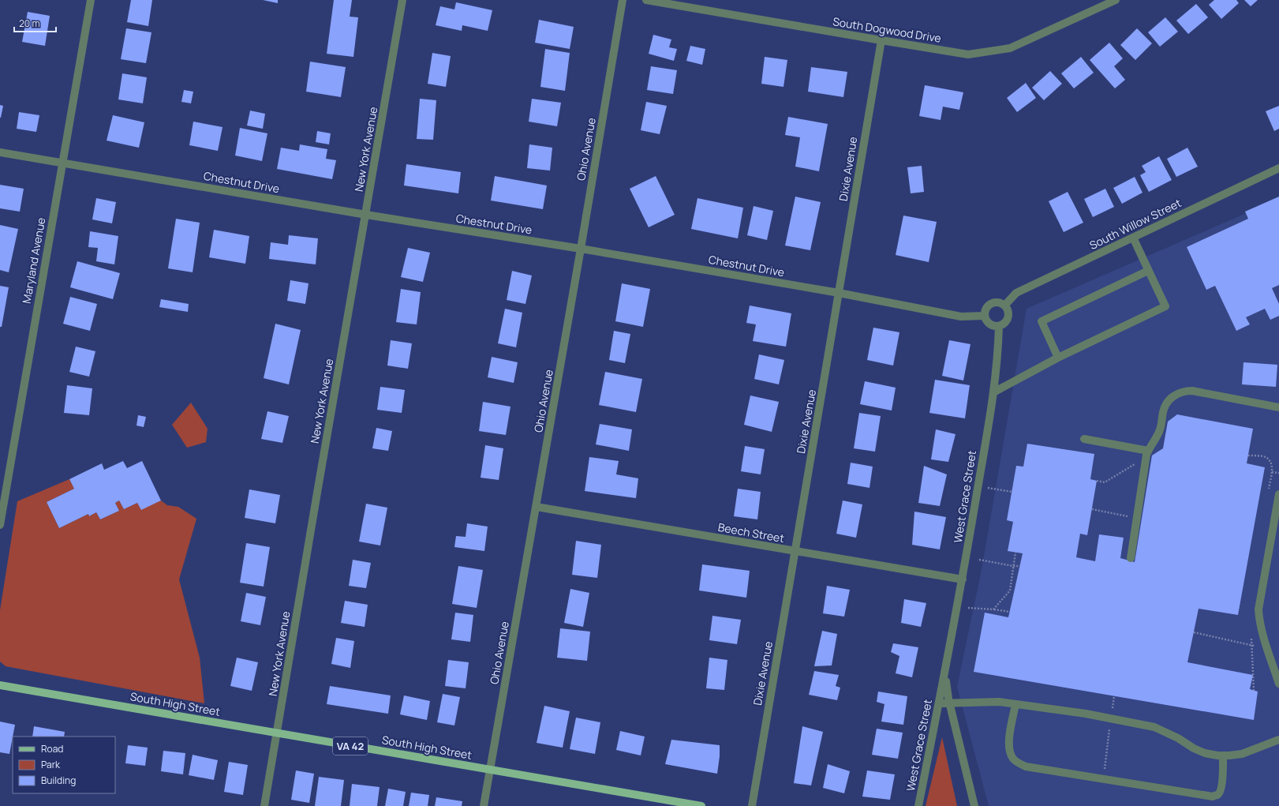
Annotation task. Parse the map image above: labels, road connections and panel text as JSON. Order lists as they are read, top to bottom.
{
  "streets": {
    "main road": ["South High Street", "VA 42"],
    "street": [
      "South Dogwood Drive",
      "New York Avenue",
      "Ohio Avenue",
      "Dixie Avenue",
      "Chestnut Drive",
      "South Willow Street",
      "Maryland Avenue",
      "West Grace Street",
      "Beech Street"
    ]
  },
  "crossings": [
    ["South Dogwood Drive", "Dixie Avenue"],
    ["New York Avenue", "Chestnut Drive"],
    ["New York Avenue", "South High Street"],
    ["Ohio Avenue", "Chestnut Drive"],
    ["Ohio Avenue", "Beech Street"],
    ["Ohio Avenue", "South High Street"],
    ["Dixie Avenue", "Chestnut Drive"],
    ["Dixie Avenue", "Beech Street"],
    ["Chestnut Drive", "South Willow Street"],
    ["Chestnut Drive", "Maryland Avenue"],
    ["Chestnut Drive", "West Grace Street"],
    ["South Willow Street", "West Grace Street"],
    ["West Grace Street", "Beech Street"]
  ],
  "legend": ["Road", "Park", "Building"],
  "scale_bar": "20 m"
}
